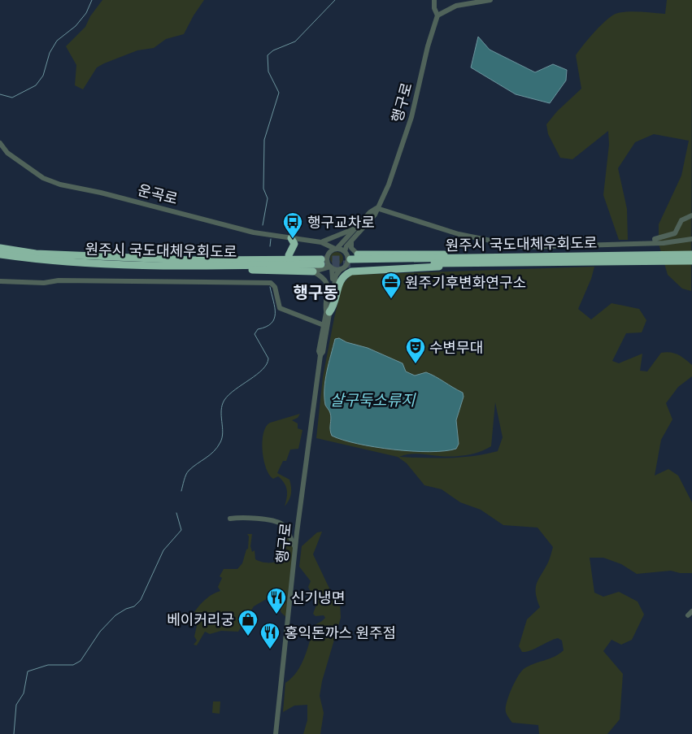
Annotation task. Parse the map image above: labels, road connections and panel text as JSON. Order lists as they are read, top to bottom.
{
  "streets": {
    "highway": ["원주시 국도대체우회도로"],
    "street": ["행구로", "운곡로"]
  },
  "crossings": [
    ["행구로", "원주시 국도대체우회도로"]
  ],
  "districts": ["행구동"],
  "water": ["살구둑소류지"],
  "places": {
    "bus stop": ["행구교차로"],
    "office": ["원주기후변화연구소"],
    "theatre": ["수변무대"],
    "restaurant": ["신기냉면", "홍익돈까스 원주점"],
    "shop": ["베이커리궁"]
  }
}
